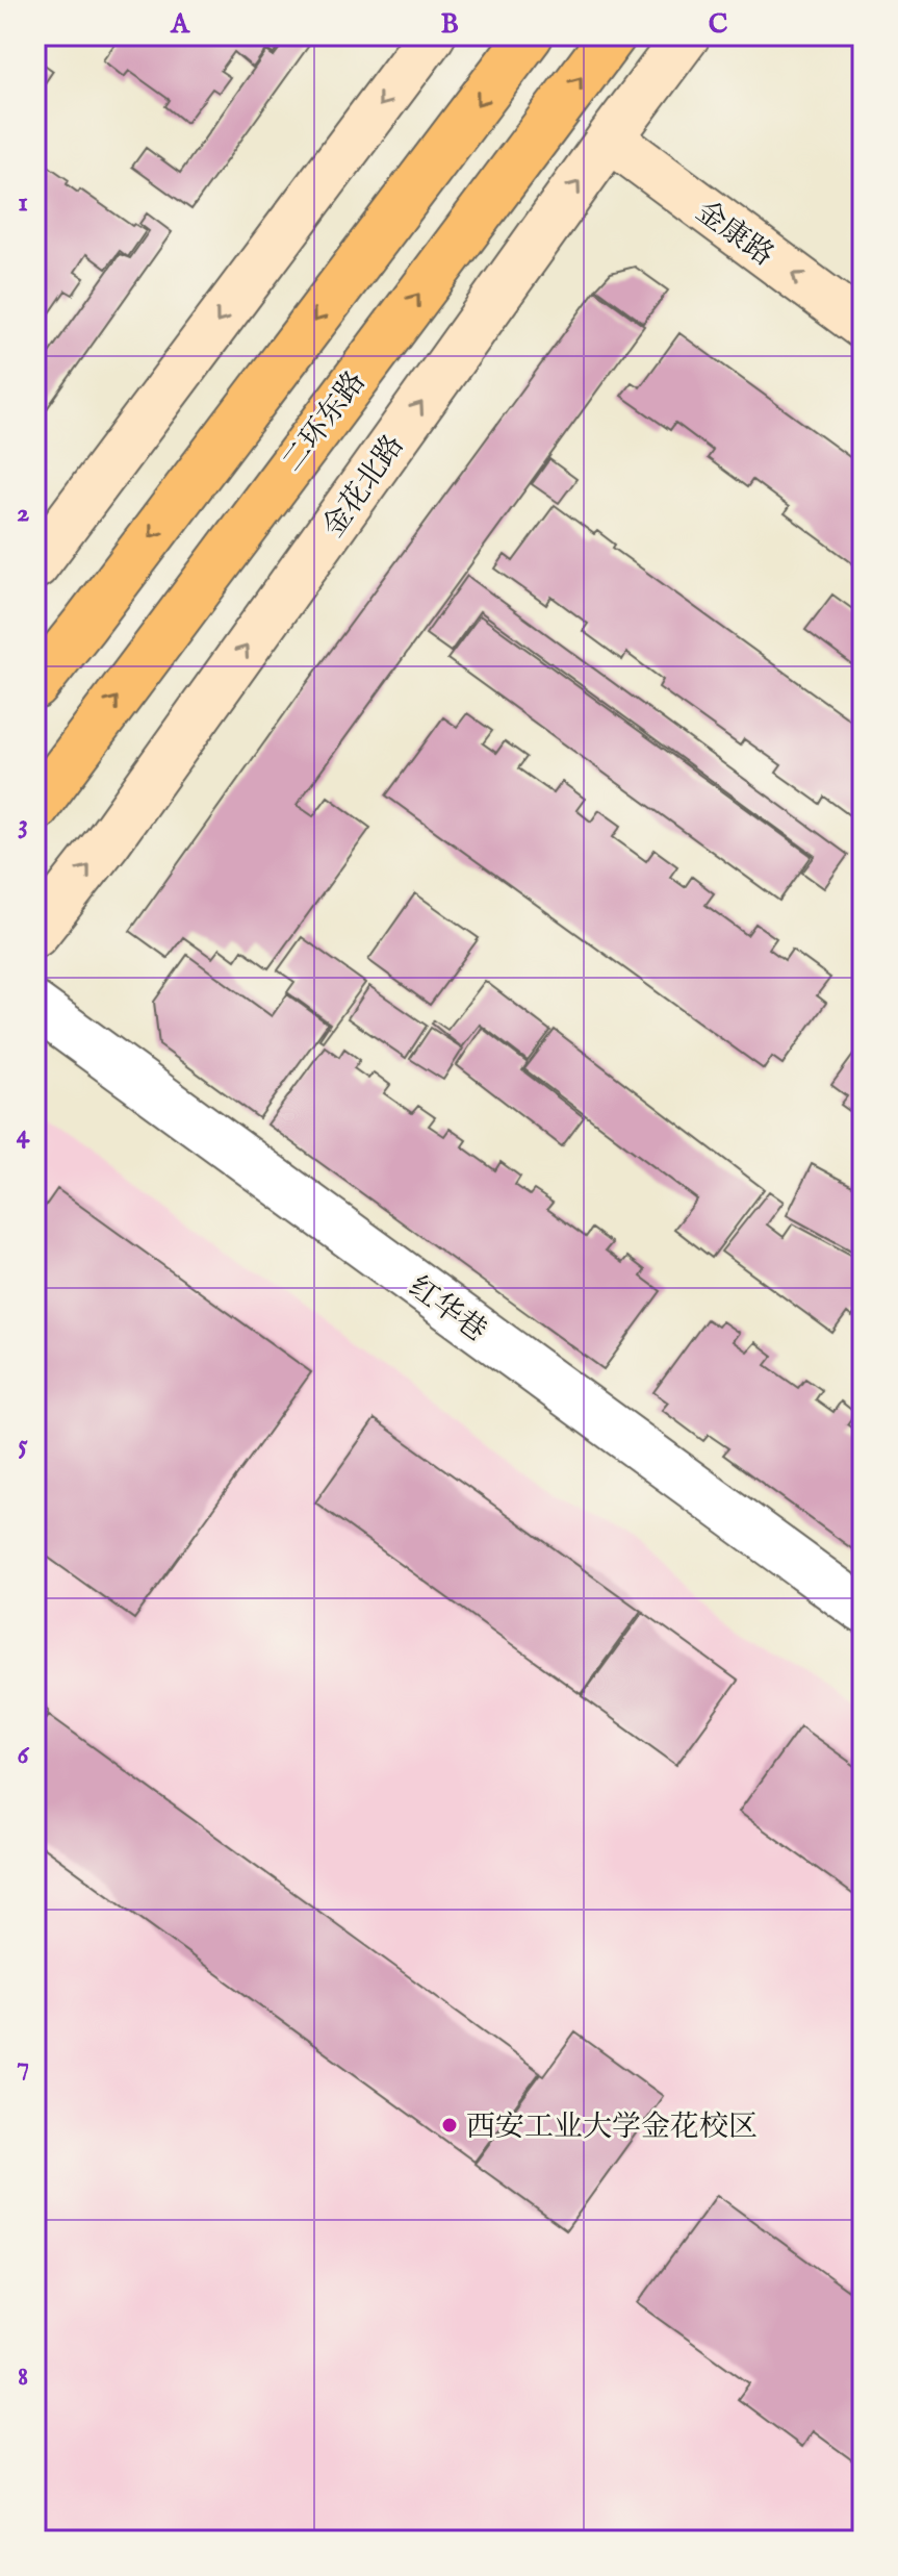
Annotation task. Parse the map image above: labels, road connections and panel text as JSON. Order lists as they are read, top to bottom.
{
  "streets": {
    "highway": ["二环东路"],
    "main road": ["金康路", "金花北路"],
    "street": ["红华巷"]
  },
  "crossings": [
    ["金康路", "金花北路"]
  ],
  "one_way": ["金康路"],
  "places": ["西安工业大学金花校区"],
  "grid": {
    "columns": ["A", "B", "C"],
    "rows": [
      "1",
      "2",
      "3",
      "4",
      "5",
      "6",
      "7",
      "8"
    ]
  }
}
